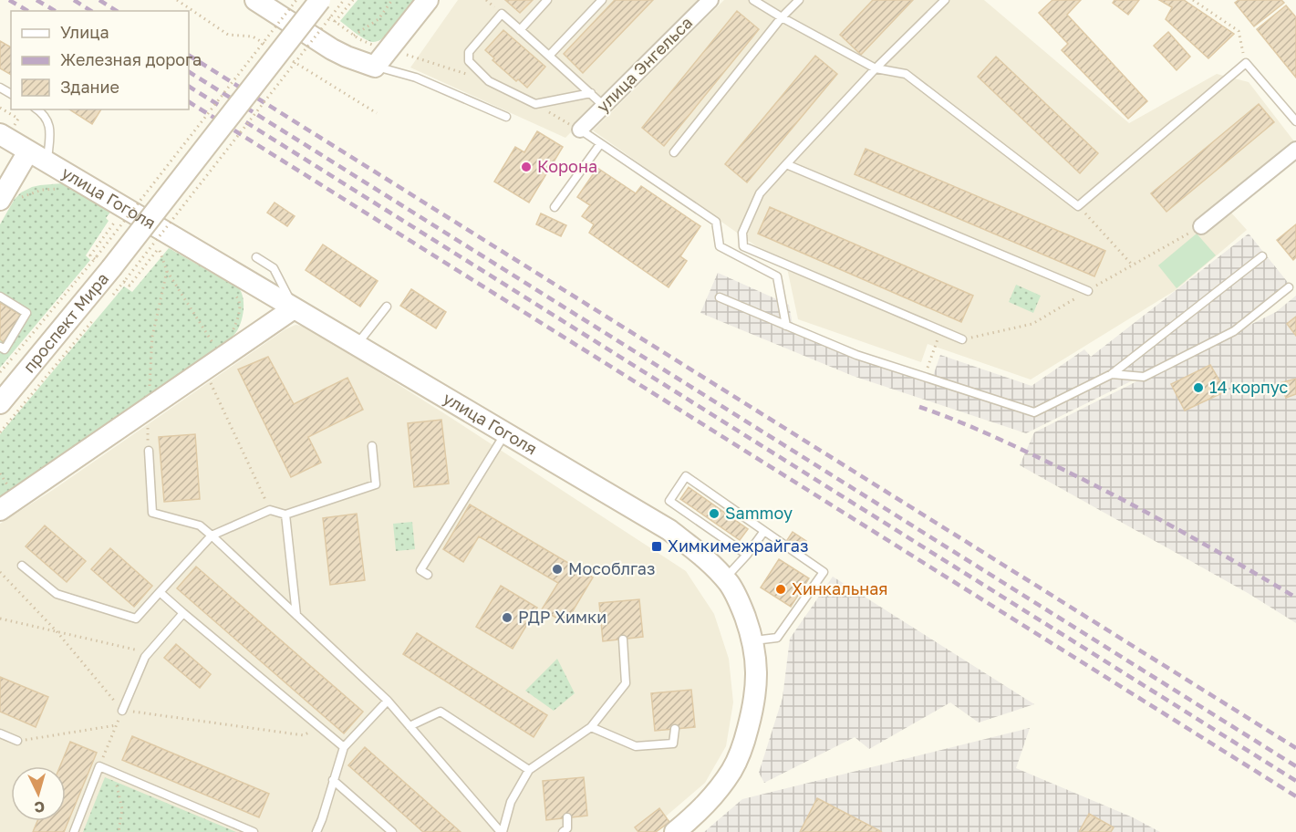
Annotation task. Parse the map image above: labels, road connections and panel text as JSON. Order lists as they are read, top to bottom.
{
  "streets": {
    "street": ["улица Энгельса", "улица Гоголя", "проспект Мира"]
  },
  "places": {
    "other": [
      "Корона",
      "14 корпус",
      "Sammoy",
      "Мособлгаз",
      "Хинкальная",
      "РДР Химки"
    ],
    "transit": ["Химкимежрайгаз"]
  },
  "legend": ["Улица", "Железная дорога", "Здание"],
  "north": "bottom"
}
